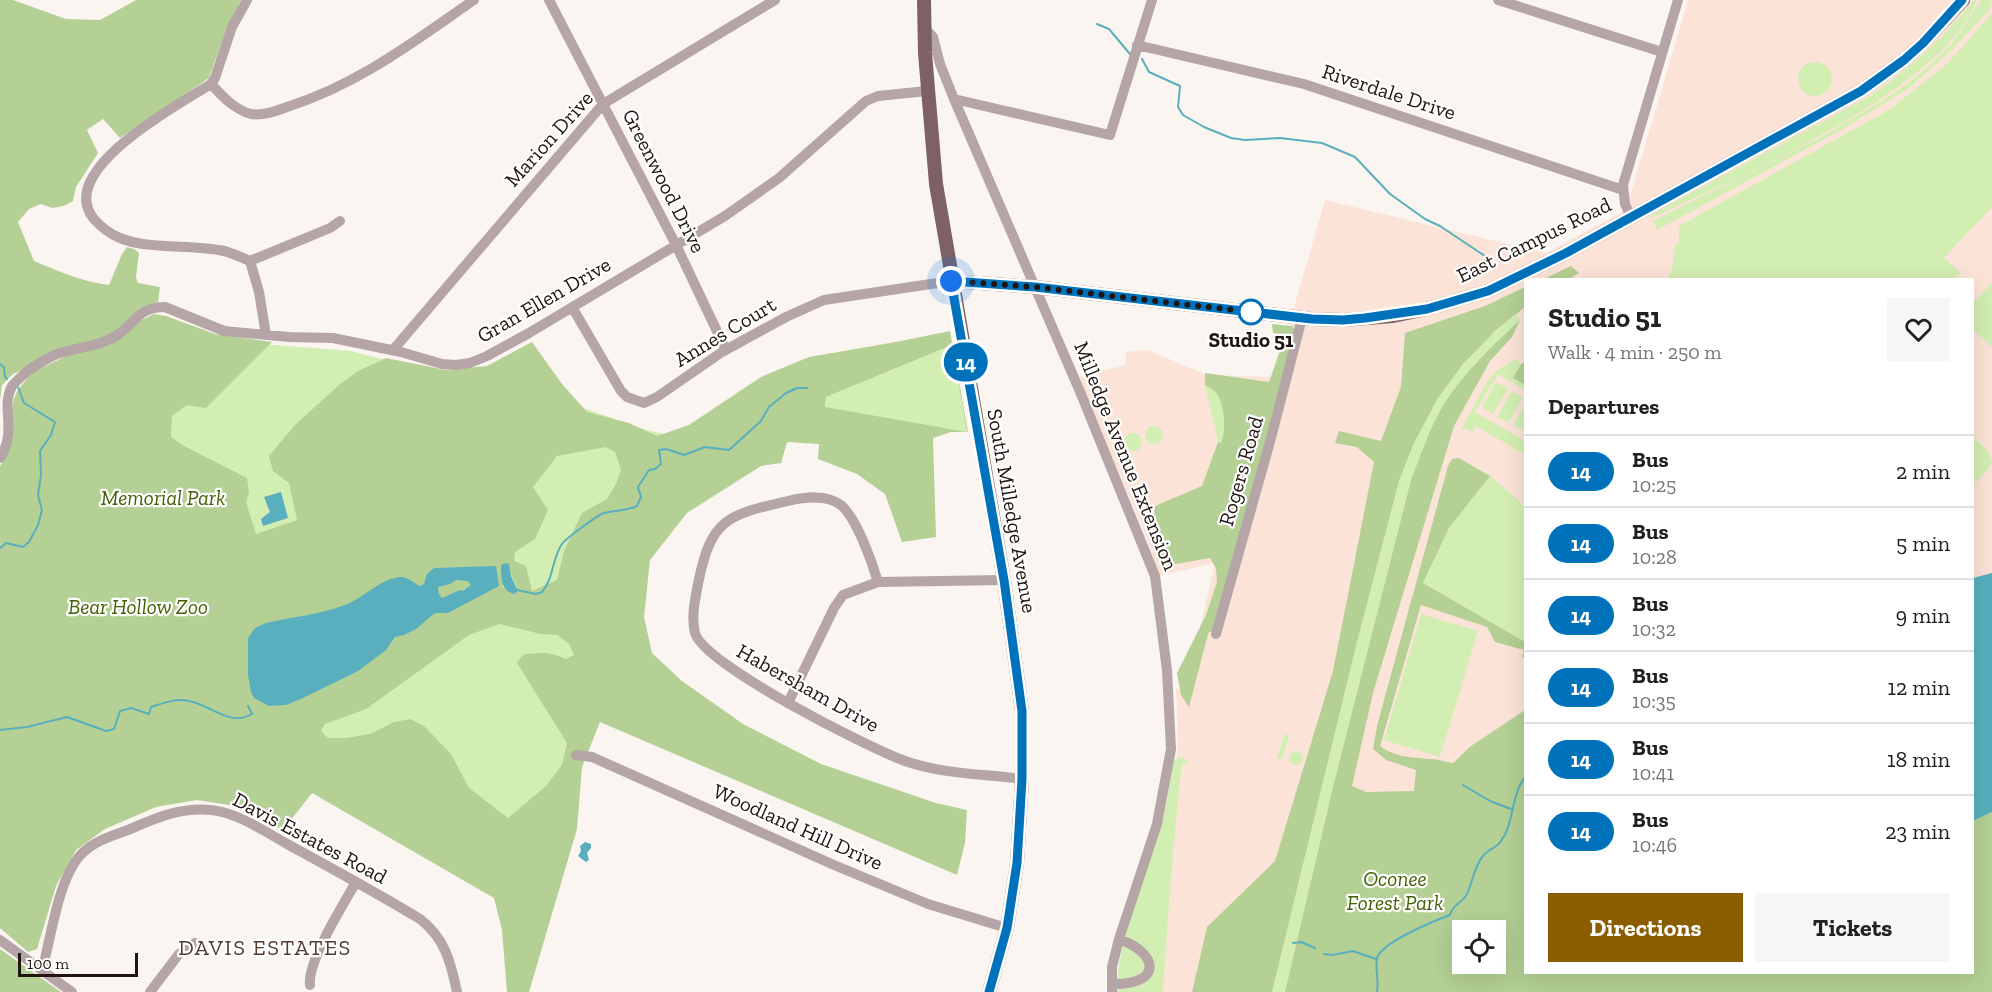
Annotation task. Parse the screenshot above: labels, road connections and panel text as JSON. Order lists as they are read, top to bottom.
{
  "streets": {
    "main road": ["East Campus Road", "South Milledge Avenue"],
    "street": [
      "Riverdale Drive",
      "Marion Drive",
      "Greenwood Drive",
      "Gran Ellen Drive",
      "Annes Court",
      "Milledge Avenue Extension",
      "Rogers Road",
      "Habersham Drive",
      "Woodland Hill Drive",
      "Davis Estates Road"
    ]
  },
  "crossings": [
    ["Marion Drive", "Greenwood Drive"],
    ["Marion Drive", "Gran Ellen Drive"],
    ["Greenwood Drive", "Gran Ellen Drive"],
    ["Greenwood Drive", "Annes Court"],
    ["East Campus Road", "Annes Court"],
    ["East Campus Road", "Milledge Avenue Extension"],
    ["East Campus Road", "Rogers Road"],
    ["East Campus Road", "South Milledge Avenue"],
    ["Gran Ellen Drive", "Annes Court"],
    ["Gran Ellen Drive", "South Milledge Avenue"],
    ["Annes Court", "South Milledge Avenue"],
    ["Milledge Avenue Extension", "South Milledge Avenue"],
    ["South Milledge Avenue", "Habersham Drive"],
    ["South Milledge Avenue", "Woodland Hill Drive"]
  ],
  "districts": ["DAVIS ESTATES"],
  "parks": ["Memorial Park", "Bear Hollow Zoo", "Oconee Forest Park"],
  "places": ["Studio 51"],
  "lines": ["bus line 14"],
  "scale_bar": "100 m",
  "page": {
    "on_map": "14",
    "heading": [
      ["Studio 51", "Walk · 4 min · 250 m"],
      "Departures"
    ],
    "list": [
      {
        "mark": "14",
        "name": "Bus",
        "note": "10:25",
        "value": "2 min"
      },
      {
        "mark": "14",
        "name": "Bus",
        "note": "10:28",
        "value": "5 min"
      },
      {
        "mark": "14",
        "name": "Bus",
        "note": "10:32",
        "value": "9 min"
      },
      {
        "mark": "14",
        "name": "Bus",
        "note": "10:35",
        "value": "12 min"
      },
      {
        "mark": "14",
        "name": "Bus",
        "note": "10:41",
        "value": "18 min"
      },
      {
        "mark": "14",
        "name": "Bus",
        "note": "10:46",
        "value": "23 min"
      }
    ],
    "buttons": ["Directions", "Tickets"],
    "scale": "100 m"
  }
}
